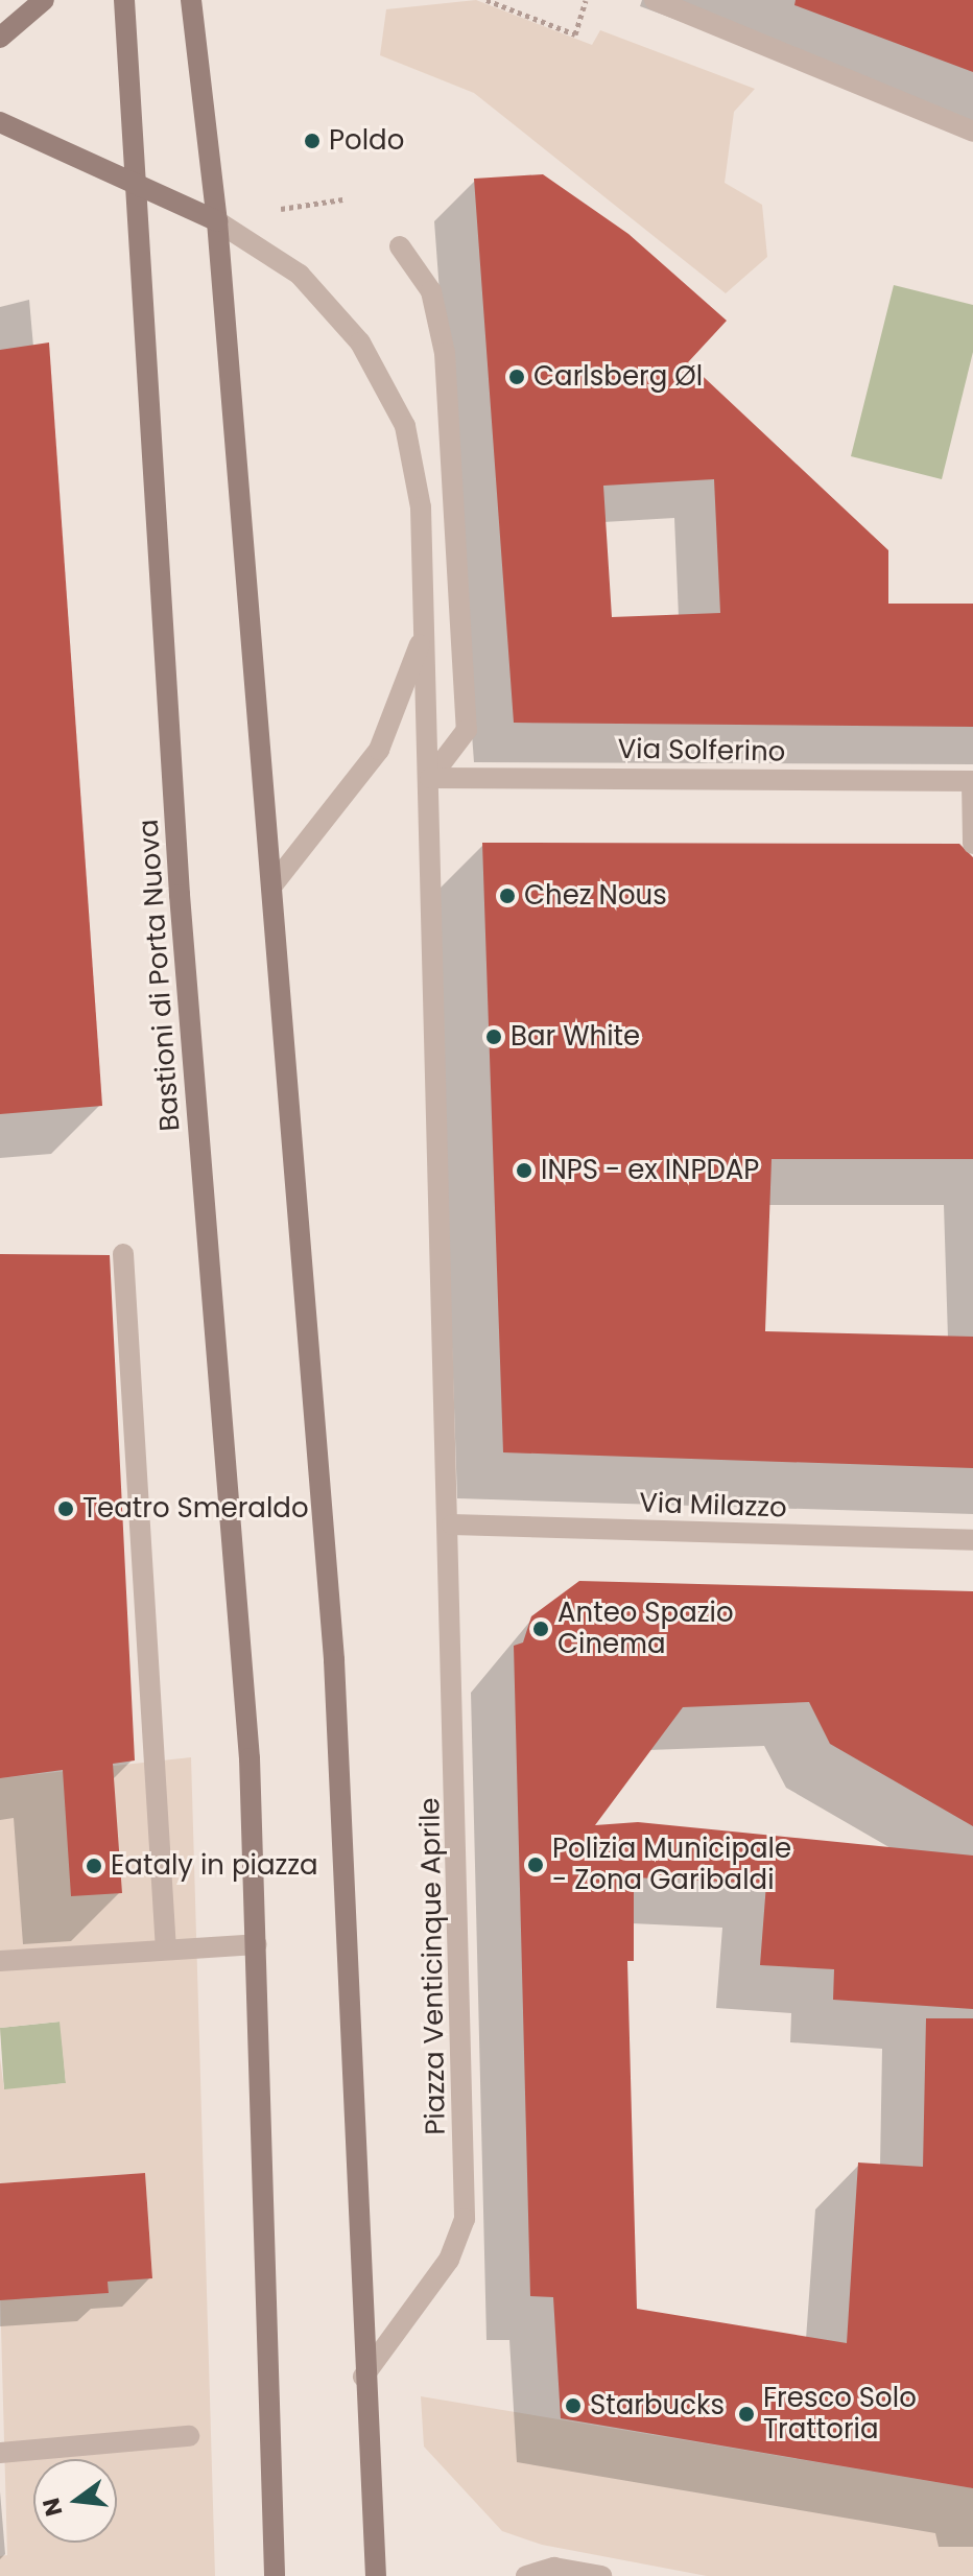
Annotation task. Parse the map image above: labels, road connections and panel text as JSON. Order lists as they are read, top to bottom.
{
  "streets": {
    "main road": ["Bastioni di Porta Nuova"],
    "street": ["Via Solferino", "Via Milazzo", "Piazza Venticinque Aprile"]
  },
  "crossings": [
    ["Via Milazzo", "Piazza Venticinque Aprile"]
  ],
  "places": [
    "Poldo",
    "Carlsberg Øl",
    "Chez Nous",
    "Bar White",
    "INPS - ex INPDAP",
    "Teatro Smeraldo",
    "Anteo Spazio Cinema",
    "Polizia Municipale - Zona Garibaldi",
    "Eataly in piazza",
    "Starbucks",
    "Fresco Solo Trattoria"
  ],
  "north": "left"
}
